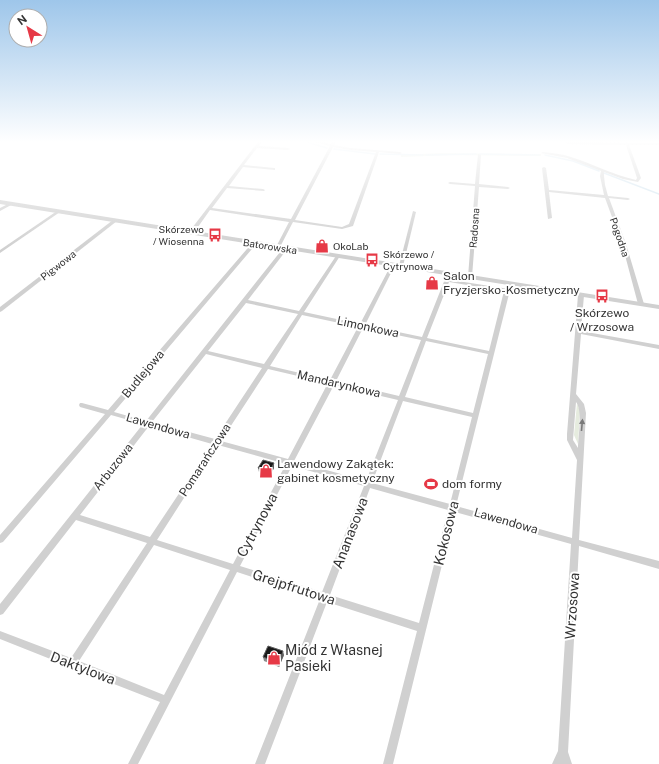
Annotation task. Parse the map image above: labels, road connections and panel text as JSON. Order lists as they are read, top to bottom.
{
  "streets": {
    "street": [
      "Radosna",
      "Pogodna",
      "Batorowska",
      "Pigwowa",
      "Limonkowa",
      "Budlejowa",
      "Mandarynkowa",
      "Lawendowa",
      "Pomarańczowa",
      "Arbuzowa",
      "Cytrynowa",
      "Ananasowa",
      "Kokosowa",
      "Grejpfrutowa",
      "Wrzosowa",
      "Daktylowa"
    ]
  },
  "crossings": [
    ["Radosna", "Batorowska"],
    ["Pogodna", "Batorowska"],
    ["Batorowska", "Pigwowa"],
    ["Batorowska", "Budlejowa"],
    ["Batorowska", "Pomarańczowa"],
    ["Batorowska", "Arbuzowa"],
    ["Batorowska", "Cytrynowa"],
    ["Batorowska", "Wrzosowa"],
    ["Limonkowa", "Pomarańczowa"],
    ["Limonkowa", "Arbuzowa"],
    ["Limonkowa", "Cytrynowa"],
    ["Limonkowa", "Ananasowa"],
    ["Limonkowa", "Kokosowa"],
    ["Budlejowa", "Lawendowa"],
    ["Mandarynkowa", "Pomarańczowa"],
    ["Mandarynkowa", "Arbuzowa"],
    ["Mandarynkowa", "Cytrynowa"],
    ["Mandarynkowa", "Ananasowa"],
    ["Mandarynkowa", "Kokosowa"],
    ["Lawendowa", "Pomarańczowa"],
    ["Lawendowa", "Arbuzowa"],
    ["Lawendowa", "Cytrynowa"],
    ["Lawendowa", "Ananasowa"],
    ["Lawendowa", "Kokosowa"],
    ["Lawendowa", "Wrzosowa"],
    ["Pomarańczowa", "Grejpfrutowa"],
    ["Pomarańczowa", "Daktylowa"],
    ["Arbuzowa", "Grejpfrutowa"],
    ["Cytrynowa", "Grejpfrutowa"],
    ["Cytrynowa", "Daktylowa"],
    ["Ananasowa", "Kokosowa"],
    ["Ananasowa", "Grejpfrutowa"],
    ["Kokosowa", "Grejpfrutowa"]
  ],
  "places": {
    "bus stop": ["Skórzewo / Wiosenna", "Skórzewo / Cytrynowa", "Skórzewo / Wrzosowa"],
    "shop": [
      "OkoLab",
      "Salon Fryzjersko-Kosmetyczny",
      "Lawendowy Zakątek: gabinet kosmetyczny",
      "Miód z Własnej Pasieki"
    ],
    "sports": ["dom formy"]
  },
  "north": "top left"
}
